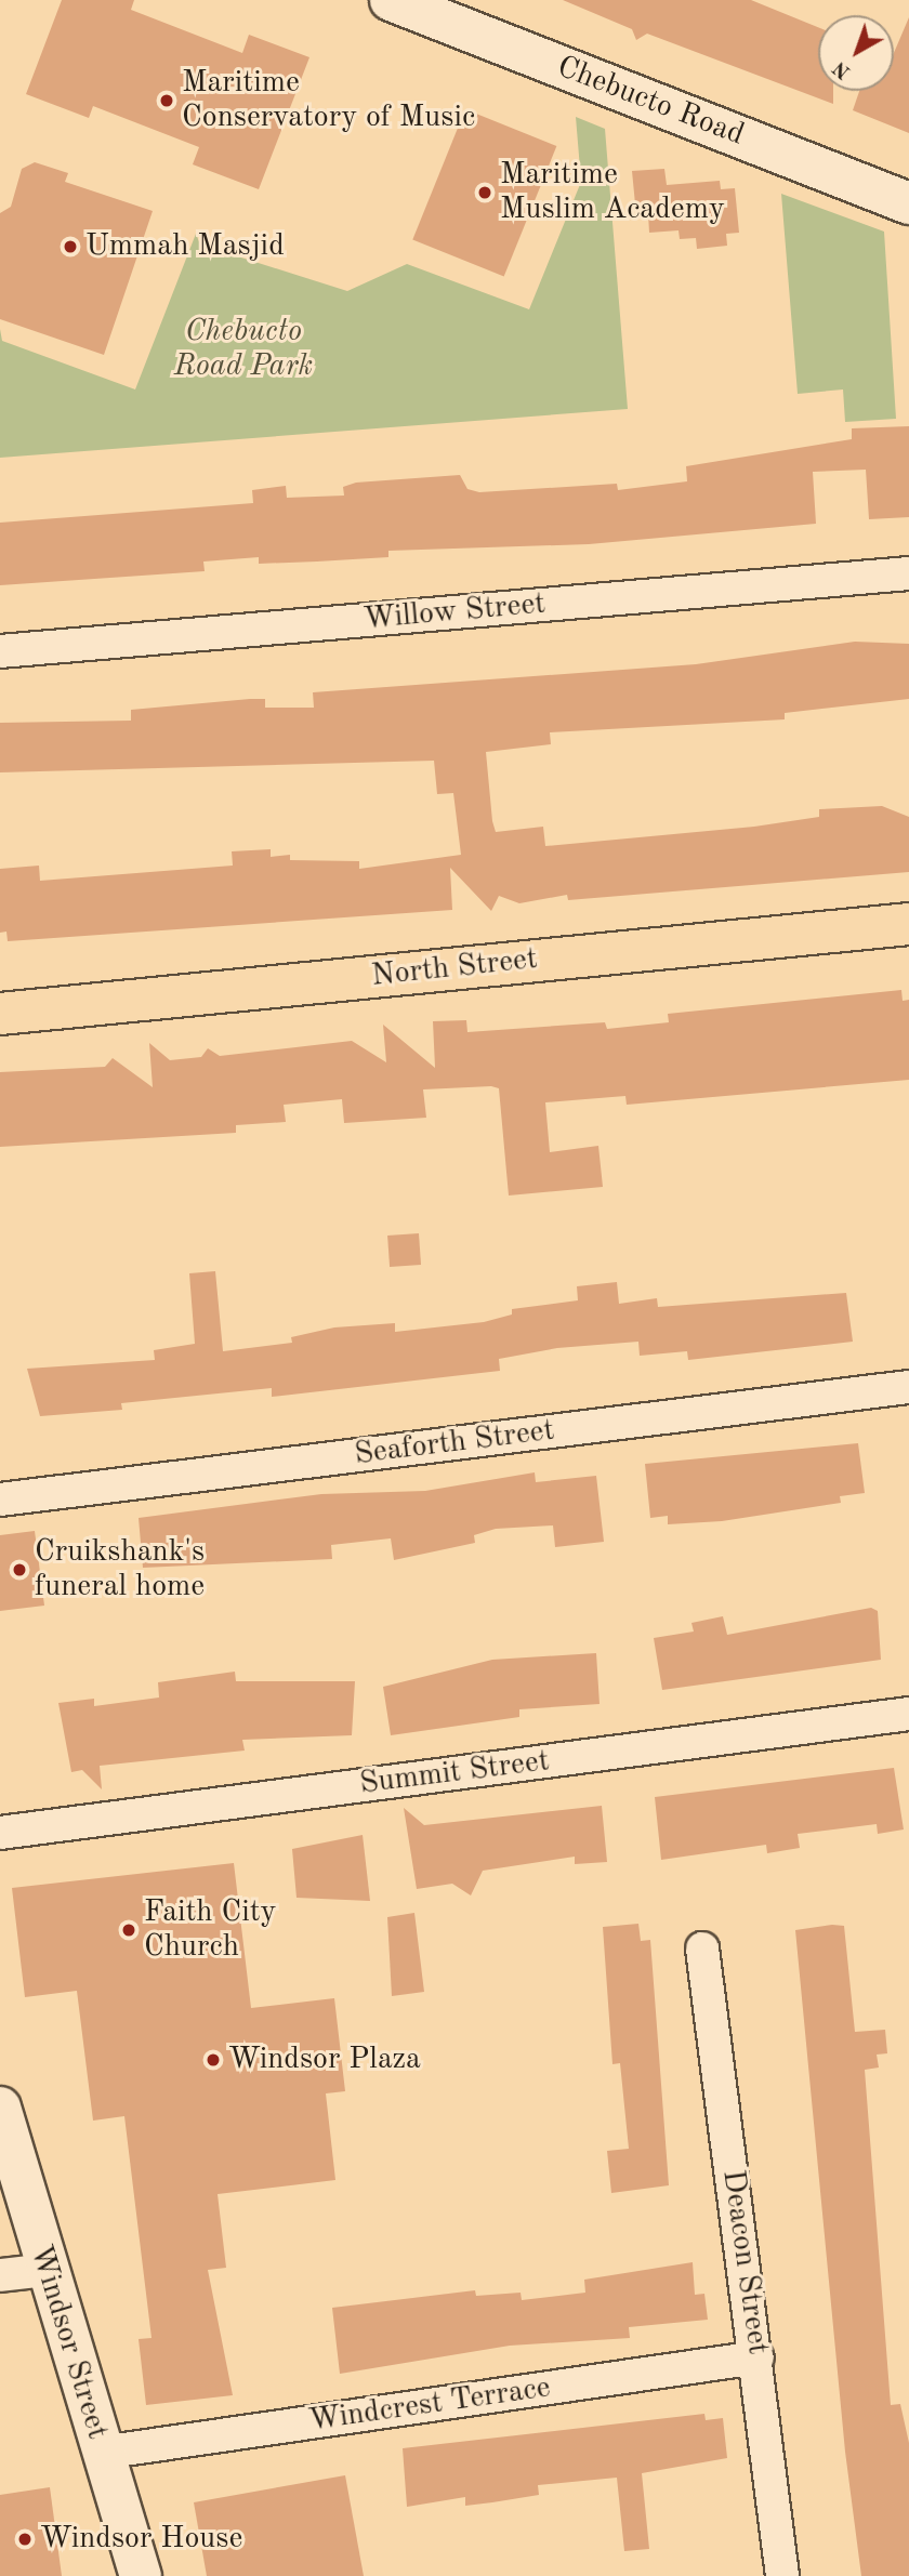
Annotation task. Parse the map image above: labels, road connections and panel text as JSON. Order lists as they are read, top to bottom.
{
  "streets": {
    "main road": ["North Street"],
    "street": [
      "Chebucto Road",
      "Willow Street",
      "Seaforth Street",
      "Summit Street",
      "Deacon Street",
      "Windsor Street",
      "Windcrest Terrace"
    ]
  },
  "crossings": [
    ["Deacon Street", "Windcrest Terrace"],
    ["Windsor Street", "Windcrest Terrace"]
  ],
  "parks": ["Chebucto Road Park"],
  "places": [
    "Maritime Conservatory of Music",
    "Maritime Muslim Academy",
    "Ummah Masjid",
    "Cruikshank's funeral home",
    "Faith City Church",
    "Windsor Plaza",
    "Windsor House"
  ],
  "north": "bottom left"
}
